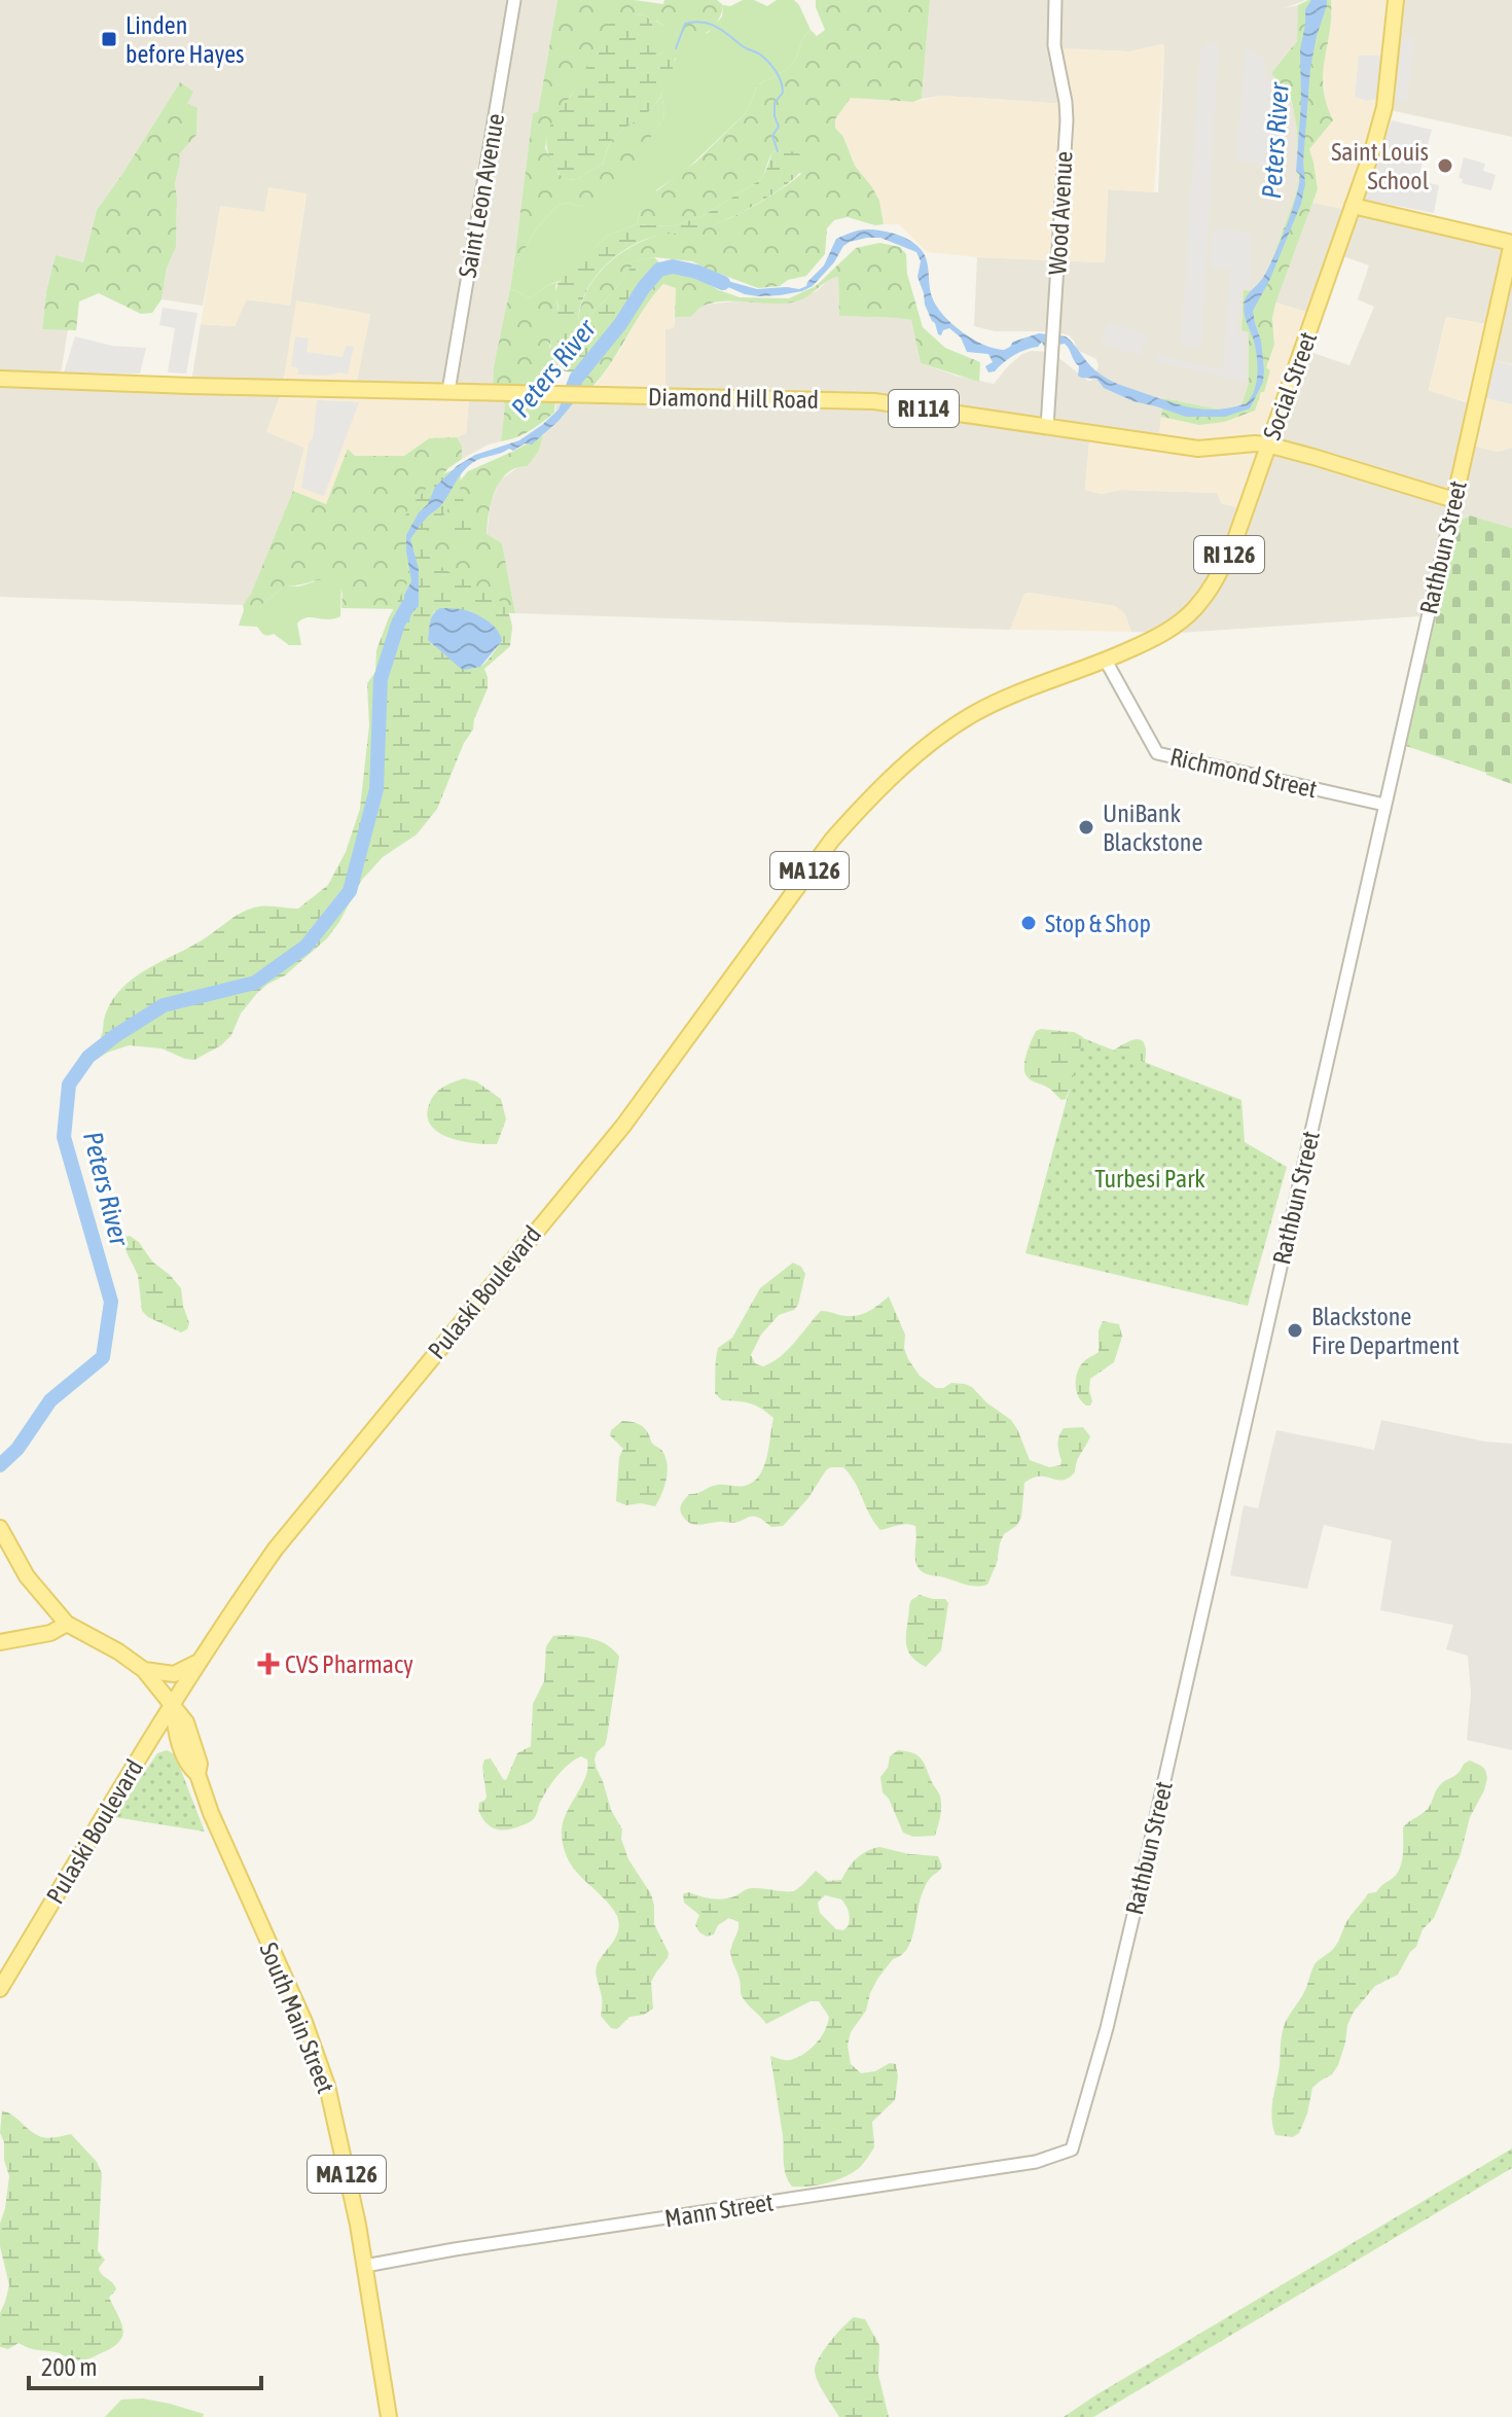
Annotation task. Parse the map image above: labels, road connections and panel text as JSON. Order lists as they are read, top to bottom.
{
  "streets": {
    "main road": [
      "Social Street",
      "Diamond Hill Road",
      "RI 114",
      "Rathbun Street",
      "RI 126",
      "MA 126",
      "Pulaski Boulevard",
      "South Main Street"
    ],
    "street": [
      "Saint Leon Avenue",
      "Wood Avenue",
      "Richmond Street",
      "Mann Street"
    ]
  },
  "crossings": [
    ["Saint Leon Avenue", "Diamond Hill Road"],
    ["Wood Avenue", "Diamond Hill Road"],
    ["Social Street", "Diamond Hill Road"],
    ["Social Street", "Richmond Street"],
    ["Social Street", "Pulaski Boulevard"],
    ["Diamond Hill Road", "Rathbun Street"],
    ["Rathbun Street", "Richmond Street"],
    ["Rathbun Street", "Mann Street"],
    ["Pulaski Boulevard", "South Main Street"],
    ["South Main Street", "Mann Street"]
  ],
  "water": ["Peters River"],
  "parks": ["Turbesi Park"],
  "places": {
    "transit": ["Linden before Hayes"],
    "other": [
      "Saint Louis School",
      "UniBank Blackstone",
      "Stop & Shop",
      "Blackstone Fire Department"
    ],
    "health": ["CVS Pharmacy"]
  },
  "scale_bar": "200 m"
}
